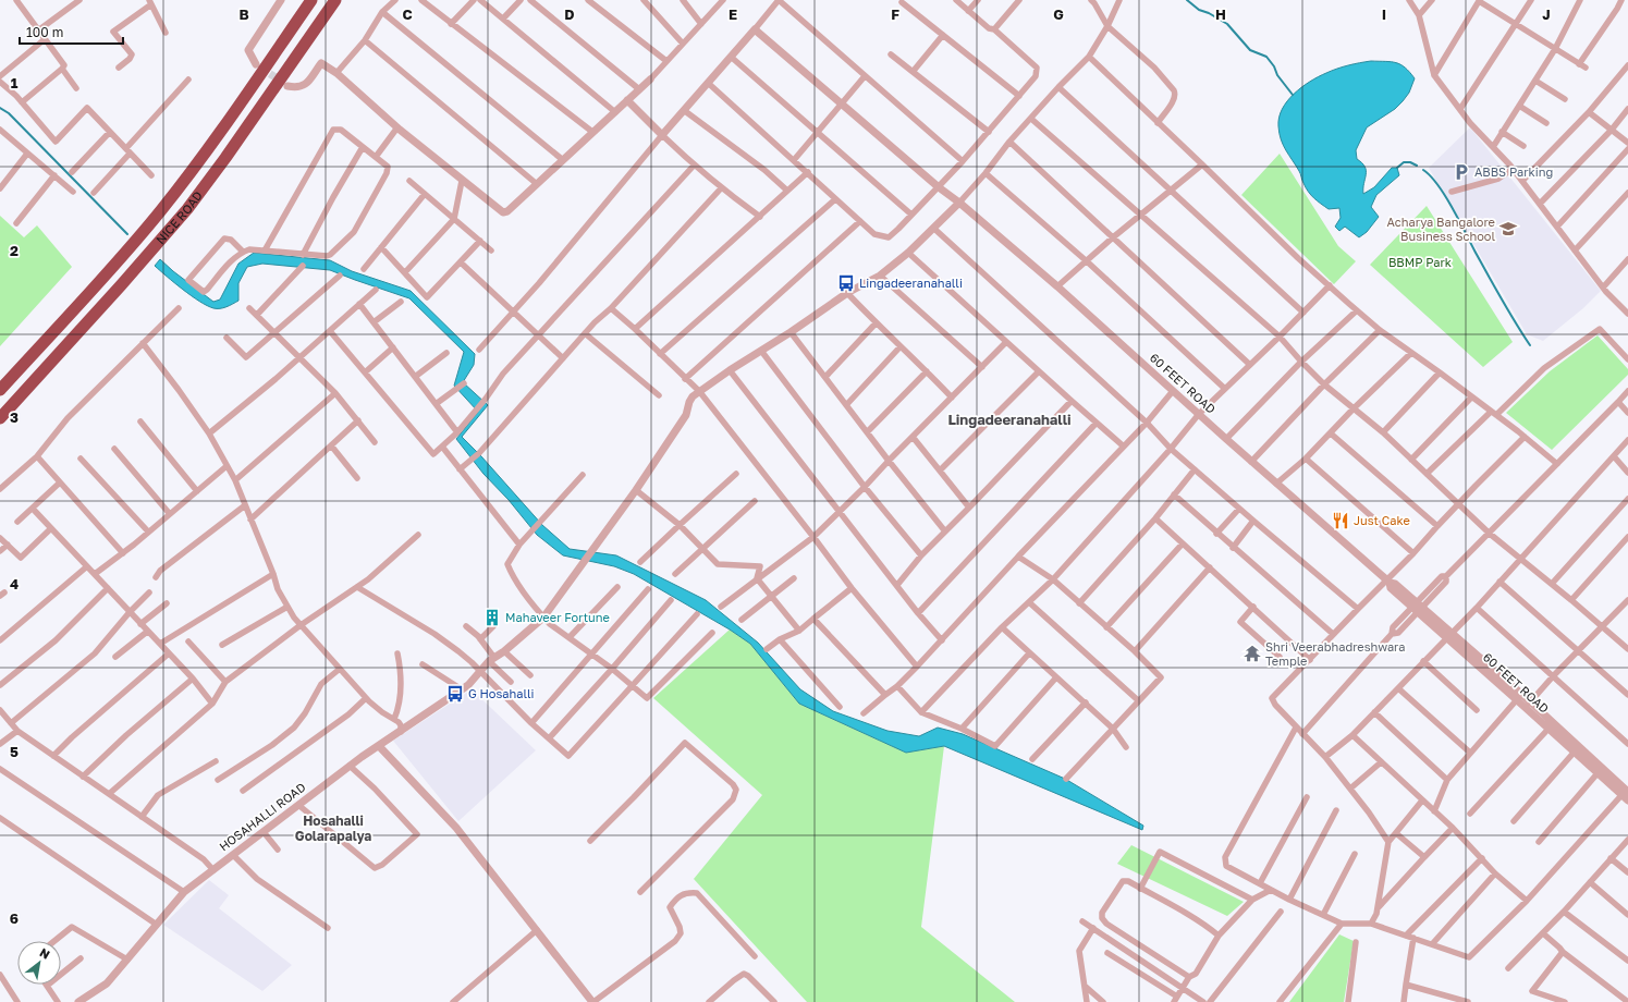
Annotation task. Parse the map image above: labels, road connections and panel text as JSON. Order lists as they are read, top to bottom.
{
  "streets": {
    "highway": ["NICE ROAD"],
    "street": ["60 FEET ROAD", "HOSAHALLI ROAD"]
  },
  "districts": ["Lingadeeranahalli", "Hosahalli Golarapalya"],
  "parks": ["BBMP Park"],
  "places": {
    "parking": ["ABBS Parking"],
    "school or university": ["Acharya Bangalore Business School"],
    "bus stop": ["Lingadeeranahalli", "G Hosahalli"],
    "restaurant": ["Just Cake"],
    "building": ["Mahaveer Fortune"],
    "temple": ["Shri Veerabhadreshwara Temple"]
  },
  "scale_bar": "100 m",
  "north": "top right",
  "grid": {
    "columns": [
      "B",
      "C",
      "D",
      "E",
      "F",
      "G",
      "H",
      "I",
      "J"
    ],
    "rows": [
      "1",
      "2",
      "3",
      "4",
      "5",
      "6"
    ]
  }
}
